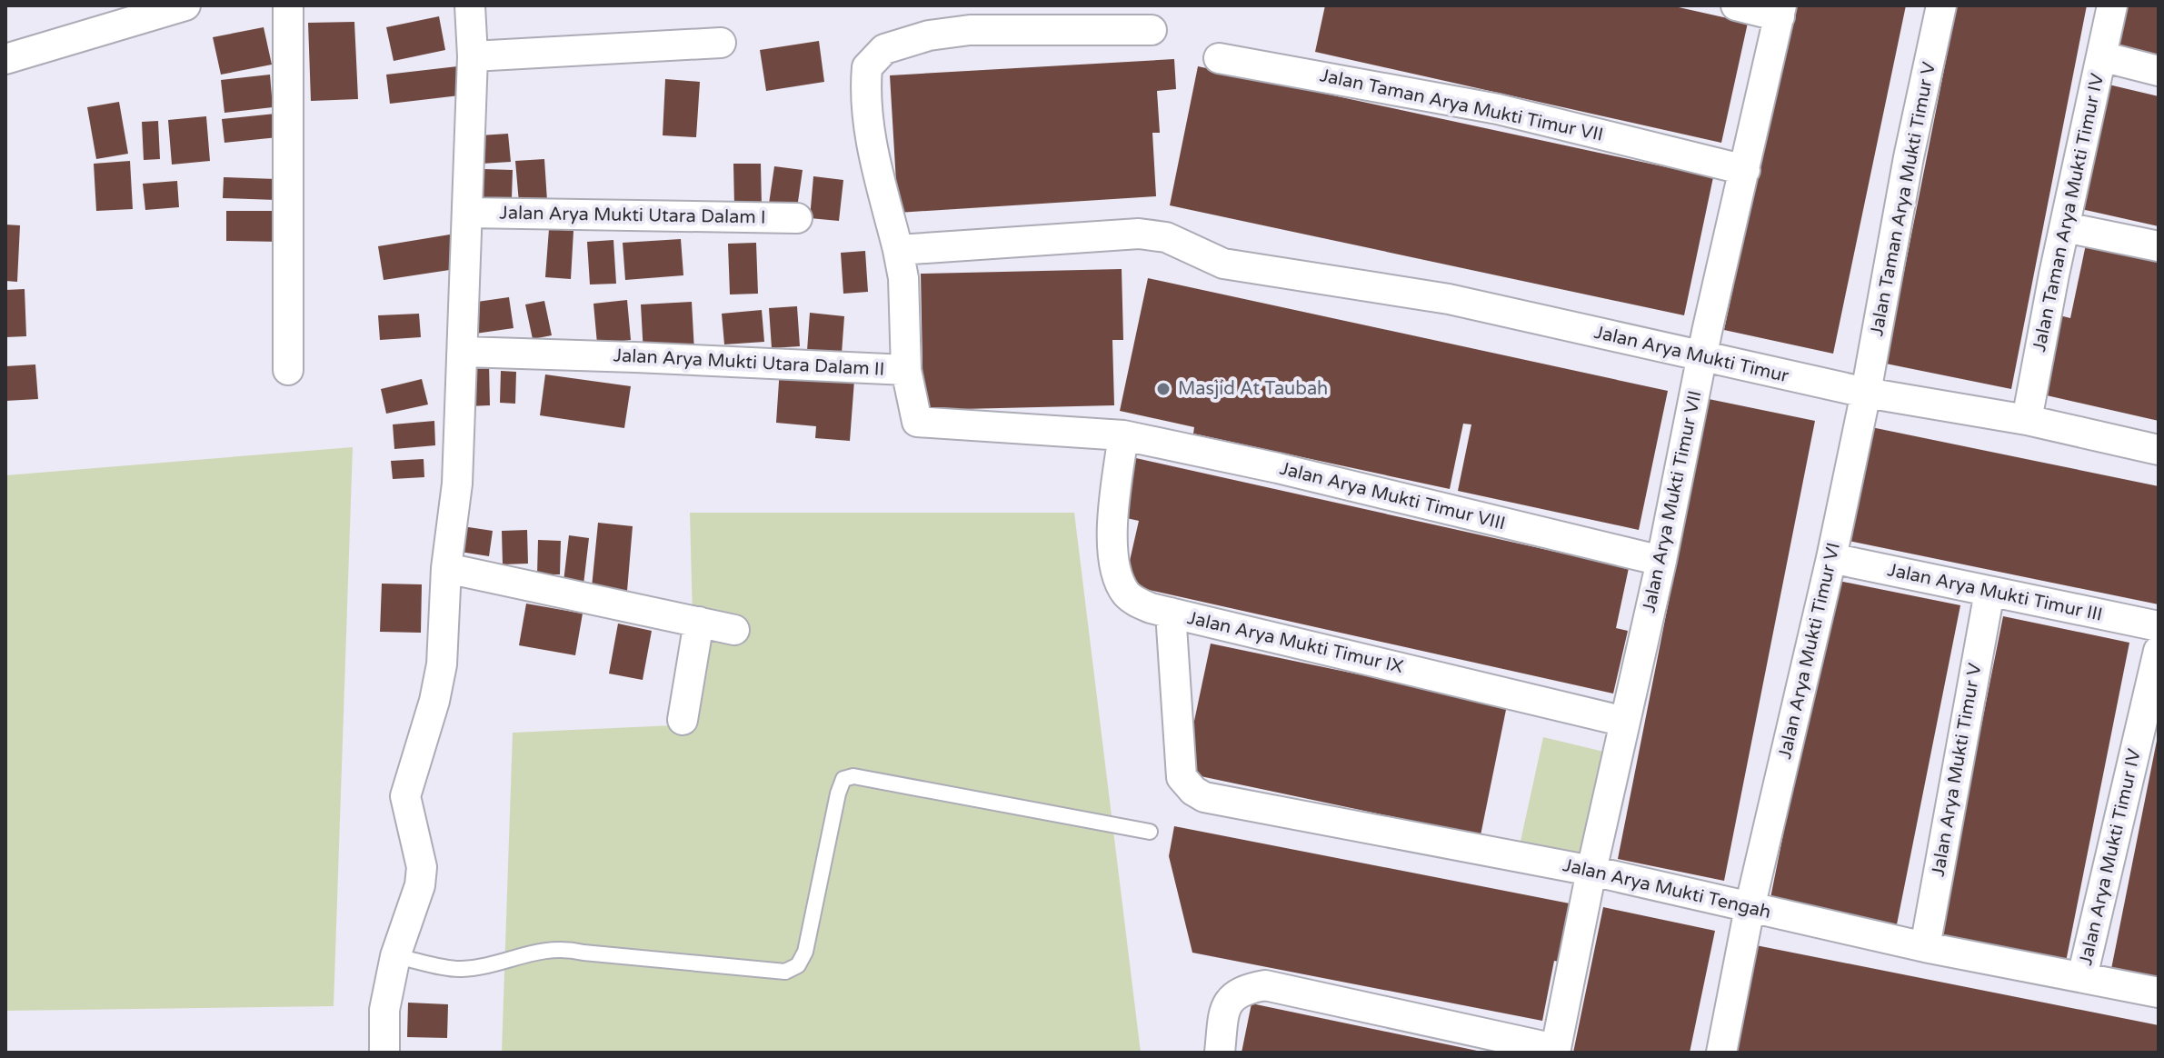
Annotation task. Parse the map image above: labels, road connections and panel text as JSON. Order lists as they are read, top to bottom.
{
  "streets": {
    "street": [
      "Jalan Taman Arya Mukti Timur VII",
      "Jalan Taman Arya Mukti Timur V",
      "Jalan Taman Arya Mukti Timur IV",
      "Jalan Arya Mukti Utara Dalam I",
      "Jalan Arya Mukti Timur",
      "Jalan Arya Mukti Utara Dalam II",
      "Jalan Arya Mukti Timur VIII",
      "Jalan Arya Mukti Timur VII",
      "Jalan Arya Mukti Timur III",
      "Jalan Arya Mukti Timur IX",
      "Jalan Arya Mukti Timur VI",
      "Jalan Arya Mukti Timur V",
      "Jalan Arya Mukti Timur IV",
      "Jalan Arya Mukti Tengah"
    ]
  },
  "crossings": [
    ["Jalan Taman Arya Mukti Timur VII", "Jalan Arya Mukti Timur VII"],
    ["Jalan Taman Arya Mukti Timur V", "Jalan Arya Mukti Timur"],
    ["Jalan Taman Arya Mukti Timur V", "Jalan Arya Mukti Timur VI"],
    ["Jalan Taman Arya Mukti Timur IV", "Jalan Arya Mukti Timur"],
    ["Jalan Arya Mukti Timur", "Jalan Arya Mukti Timur VII"],
    ["Jalan Arya Mukti Timur", "Jalan Arya Mukti Timur VI"],
    ["Jalan Arya Mukti Utara Dalam II", "Jalan Arya Mukti Timur VIII"],
    ["Jalan Arya Mukti Utara Dalam II", "Jalan Arya Mukti Timur IX"],
    ["Jalan Arya Mukti Timur VIII", "Jalan Arya Mukti Timur VII"],
    ["Jalan Arya Mukti Timur VIII", "Jalan Arya Mukti Timur IX"],
    ["Jalan Arya Mukti Timur VII", "Jalan Arya Mukti Timur IX"],
    ["Jalan Arya Mukti Timur VII", "Jalan Arya Mukti Tengah"],
    ["Jalan Arya Mukti Timur III", "Jalan Arya Mukti Timur VI"],
    ["Jalan Arya Mukti Timur III", "Jalan Arya Mukti Timur V"],
    ["Jalan Arya Mukti Timur IX", "Jalan Arya Mukti Tengah"],
    ["Jalan Arya Mukti Timur VI", "Jalan Arya Mukti Tengah"],
    ["Jalan Arya Mukti Timur V", "Jalan Arya Mukti Tengah"],
    ["Jalan Arya Mukti Timur IV", "Jalan Arya Mukti Tengah"]
  ],
  "places": ["Masjid At Taubah"]
}
